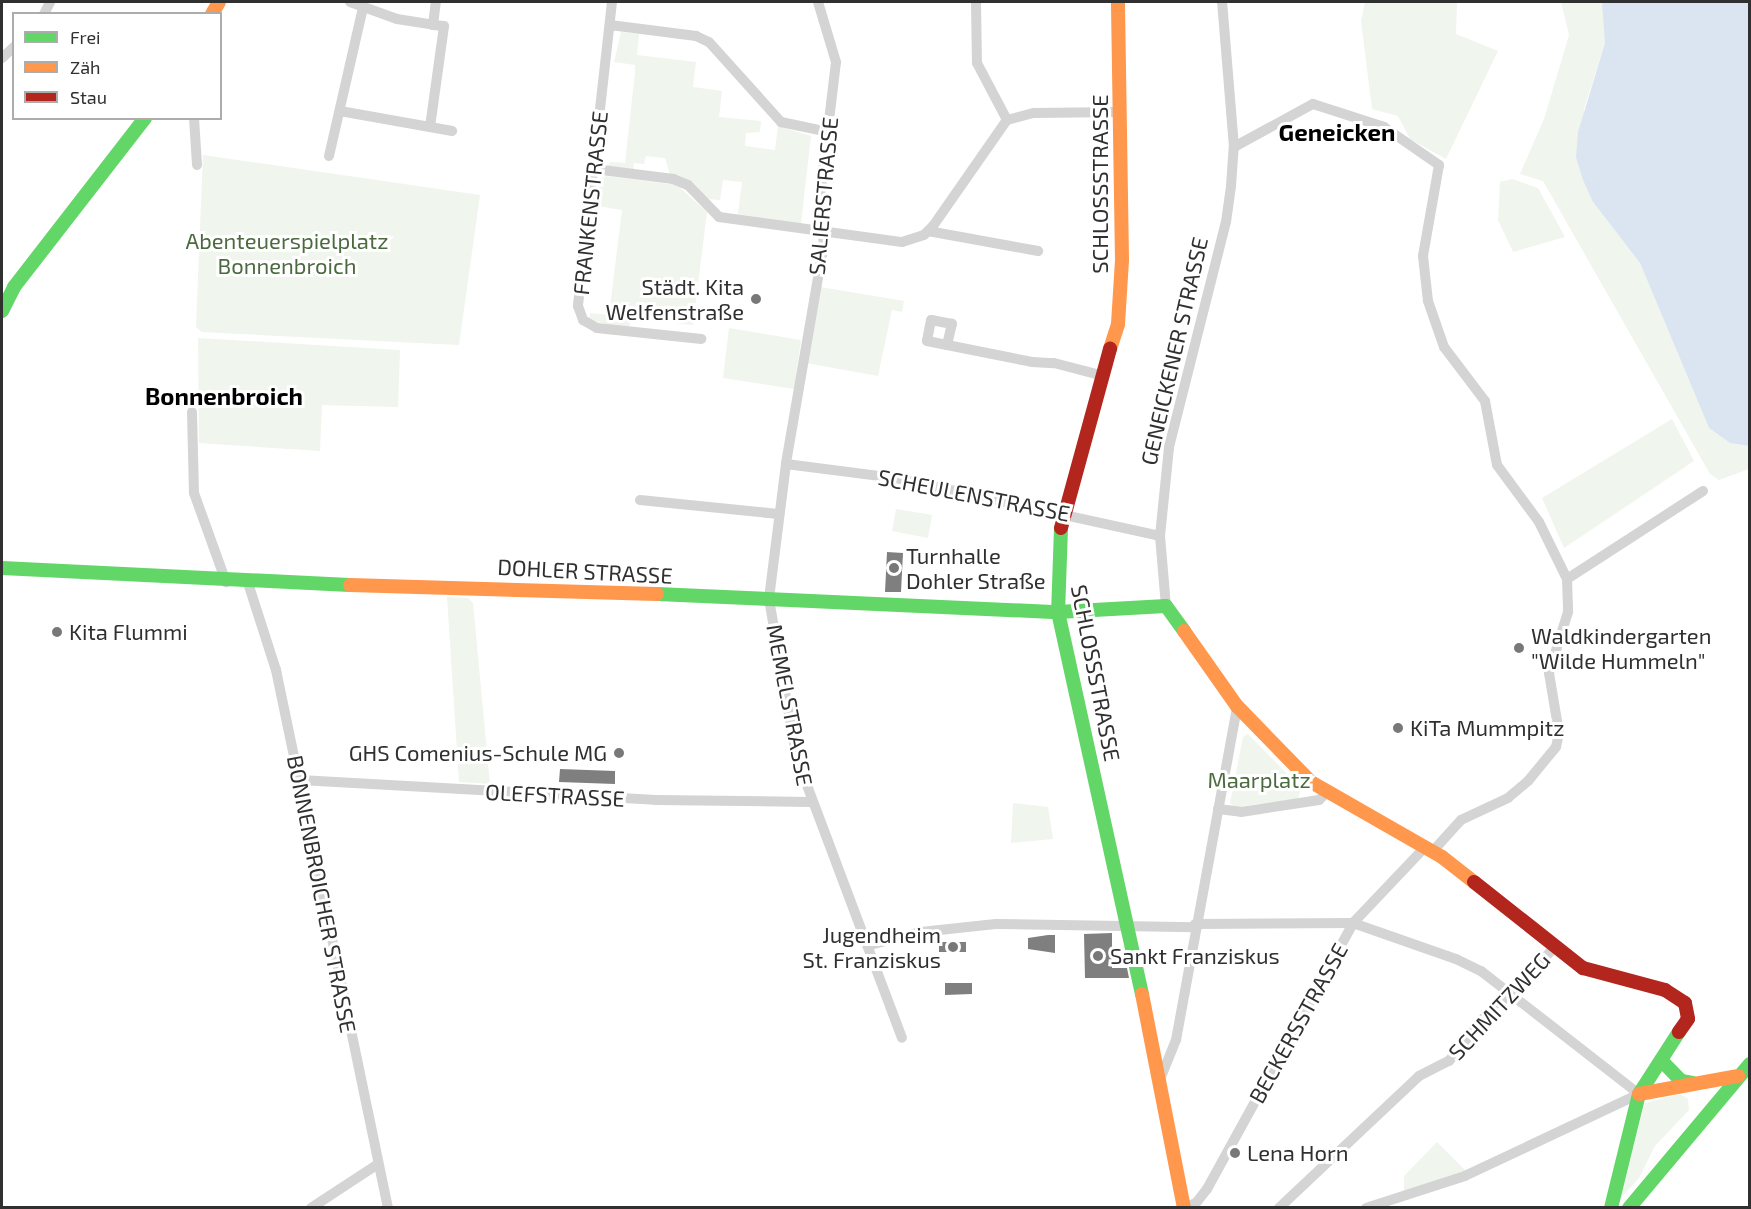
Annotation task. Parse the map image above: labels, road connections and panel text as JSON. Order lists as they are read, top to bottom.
{
  "streets": {
    "main road": ["SCHLOSSSTRASSE", "DOHLER STRASSE"],
    "street": [
      "SALIERSTRASSE",
      "FRANKENSTRASSE",
      "GENEICKENER STRASSE",
      "SCHEULENSTRASSE",
      "MEMELSTRASSE",
      "OLEFSTRASSE",
      "BONNENBROICHER STRASSE",
      "SCHMITZWEG",
      "BECKERSSTRASSE"
    ]
  },
  "crossings": [
    ["SCHLOSSSTRASSE", "SCHEULENSTRASSE"],
    ["SCHLOSSSTRASSE", "DOHLER STRASSE"],
    ["SCHLOSSSTRASSE", "BECKERSSTRASSE"],
    ["SALIERSTRASSE", "SCHEULENSTRASSE"],
    ["SALIERSTRASSE", "MEMELSTRASSE"],
    ["GENEICKENER STRASSE", "SCHEULENSTRASSE"],
    ["GENEICKENER STRASSE", "DOHLER STRASSE"],
    ["SCHEULENSTRASSE", "MEMELSTRASSE"],
    ["DOHLER STRASSE", "MEMELSTRASSE"],
    ["DOHLER STRASSE", "BONNENBROICHER STRASSE"],
    ["MEMELSTRASSE", "OLEFSTRASSE"],
    ["OLEFSTRASSE", "BONNENBROICHER STRASSE"]
  ],
  "districts": ["Geneicken", "Bonnenbroich"],
  "parks": ["Abenteuerspielplatz Bonnenbroich", "Maarplatz"],
  "places": [
    "Städt. Kita Welfenstraße",
    "Turnhalle Dohler Straße",
    "Kita Flummi",
    "Waldkindergarten \"Wilde Hummeln\"",
    "KiTa Mummpitz",
    "GHS Comenius-Schule MG",
    "Jugendheim St. Franziskus",
    "Sankt Franziskus",
    "Lena Horn"
  ],
  "legend": ["Frei", "Zäh", "Stau"]
}
